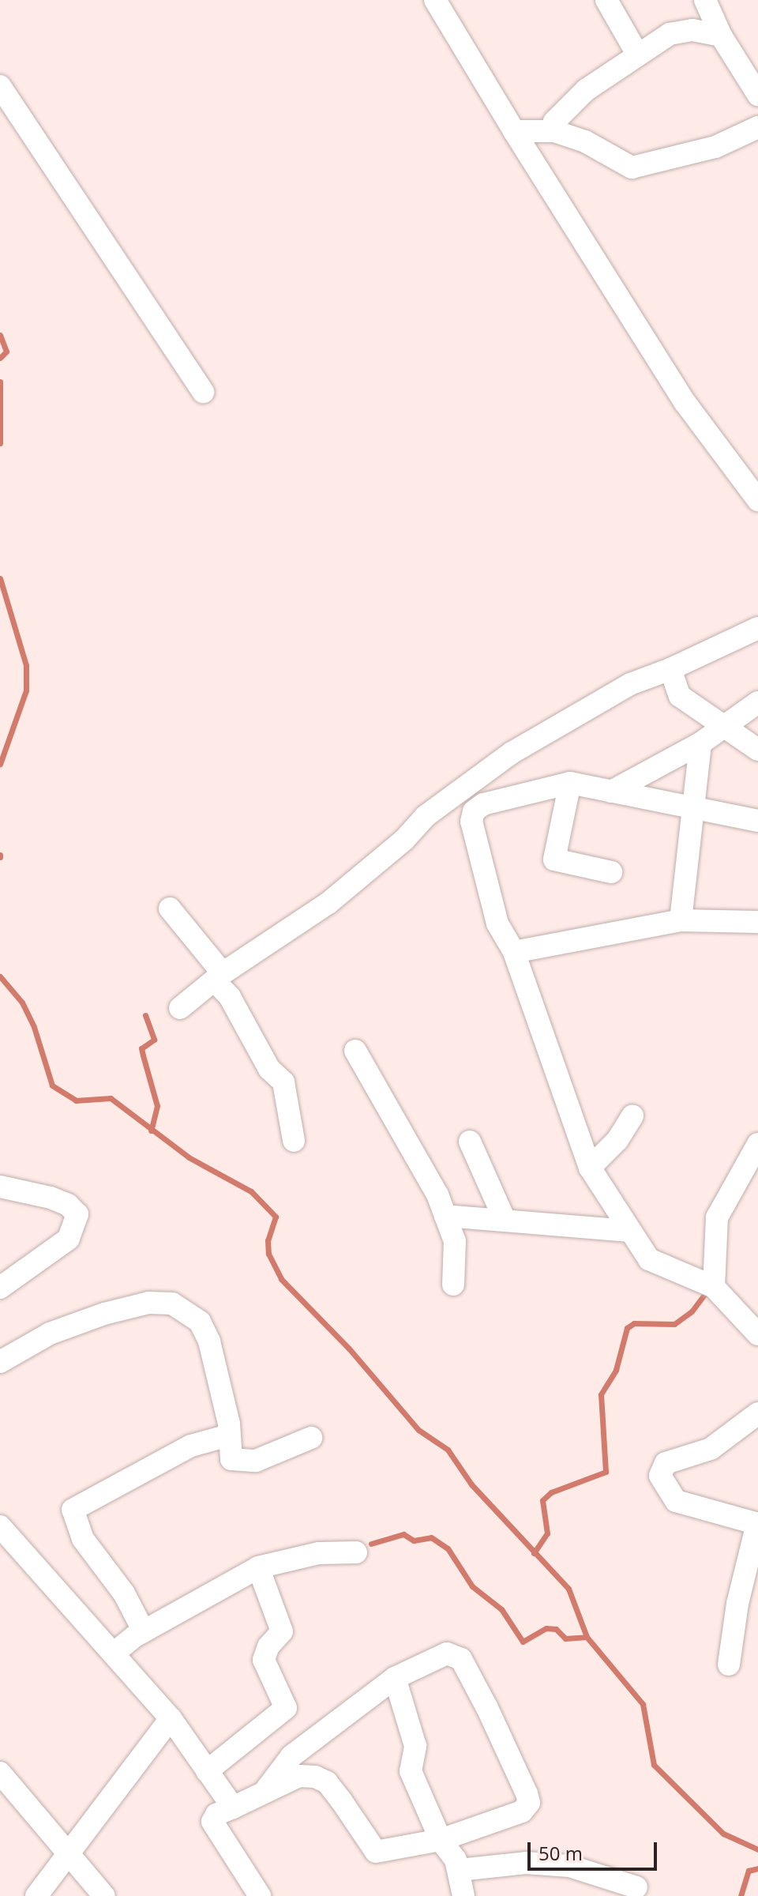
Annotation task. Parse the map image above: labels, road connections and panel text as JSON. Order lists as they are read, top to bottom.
{
  "scale_bar": "50 m"
}
